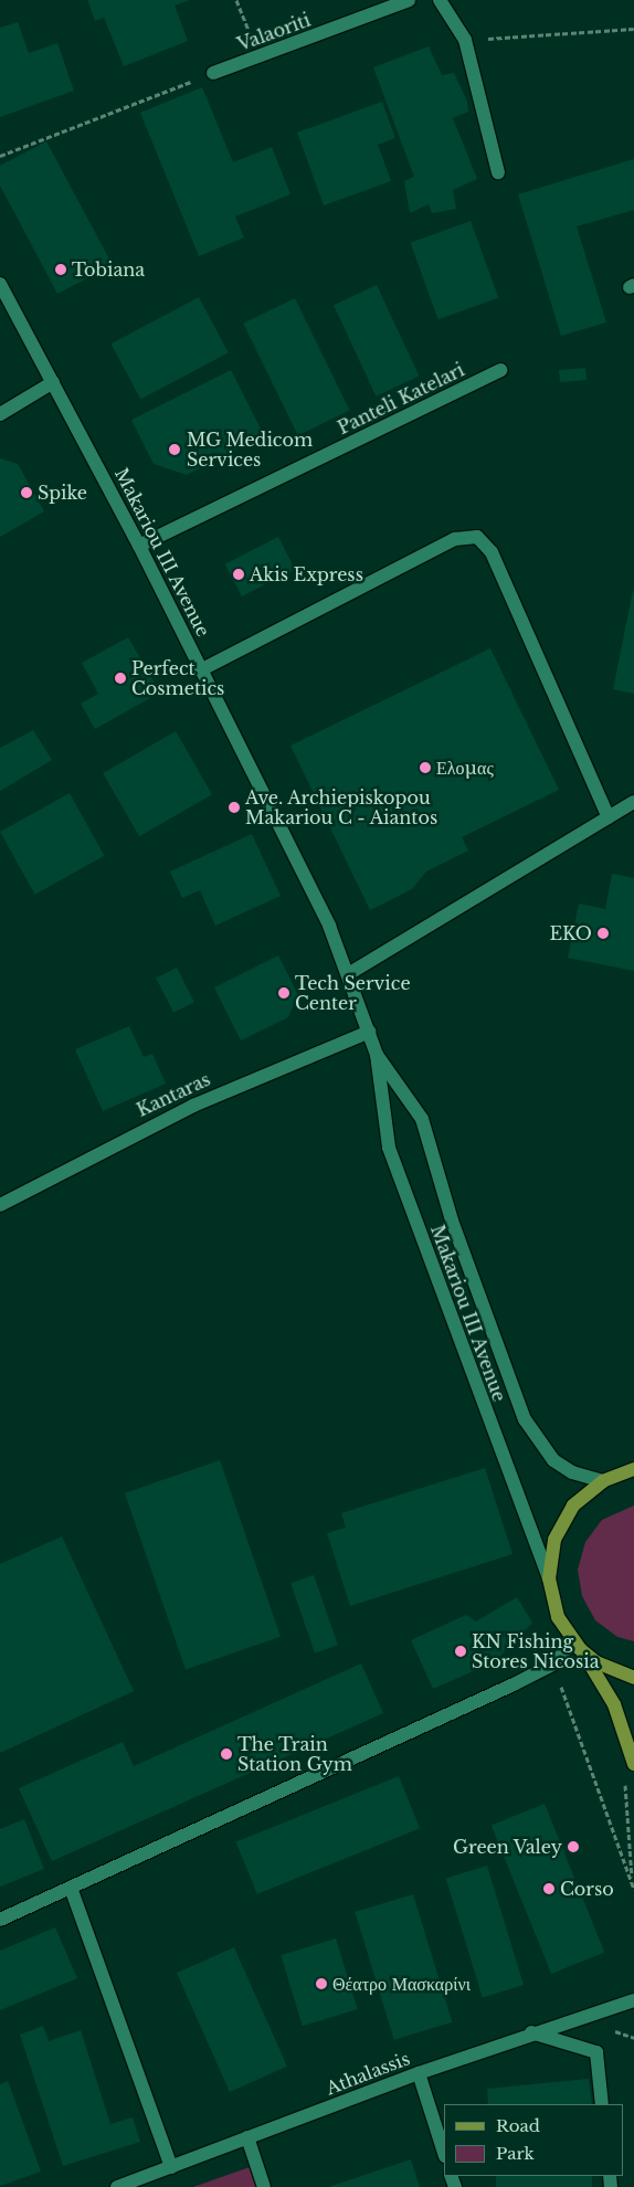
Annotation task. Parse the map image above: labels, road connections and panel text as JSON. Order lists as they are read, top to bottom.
{
  "streets": {
    "street": [
      "Valaoriti",
      "Panteli Katelari",
      "Makariou III Avenue",
      "Kantaras",
      "Athalassis"
    ]
  },
  "crossings": [
    ["Panteli Katelari", "Makariou III Avenue"],
    ["Makariou III Avenue", "Kantaras"]
  ],
  "places": [
    "Tobiana",
    "MG Medicom Services",
    "Spike",
    "Akis Express",
    "Perfect Cosmetics",
    "Ελομας",
    "Ave. Archiepiskopou Makariou C - Aiantos",
    "EKO",
    "Tech Service Center",
    "KN Fishing Stores Nicosia",
    "The Train Station Gym",
    "Green Valey",
    "Corso",
    "Θέατρο Μασκαρίνι"
  ],
  "legend": ["Road", "Park"]
}
